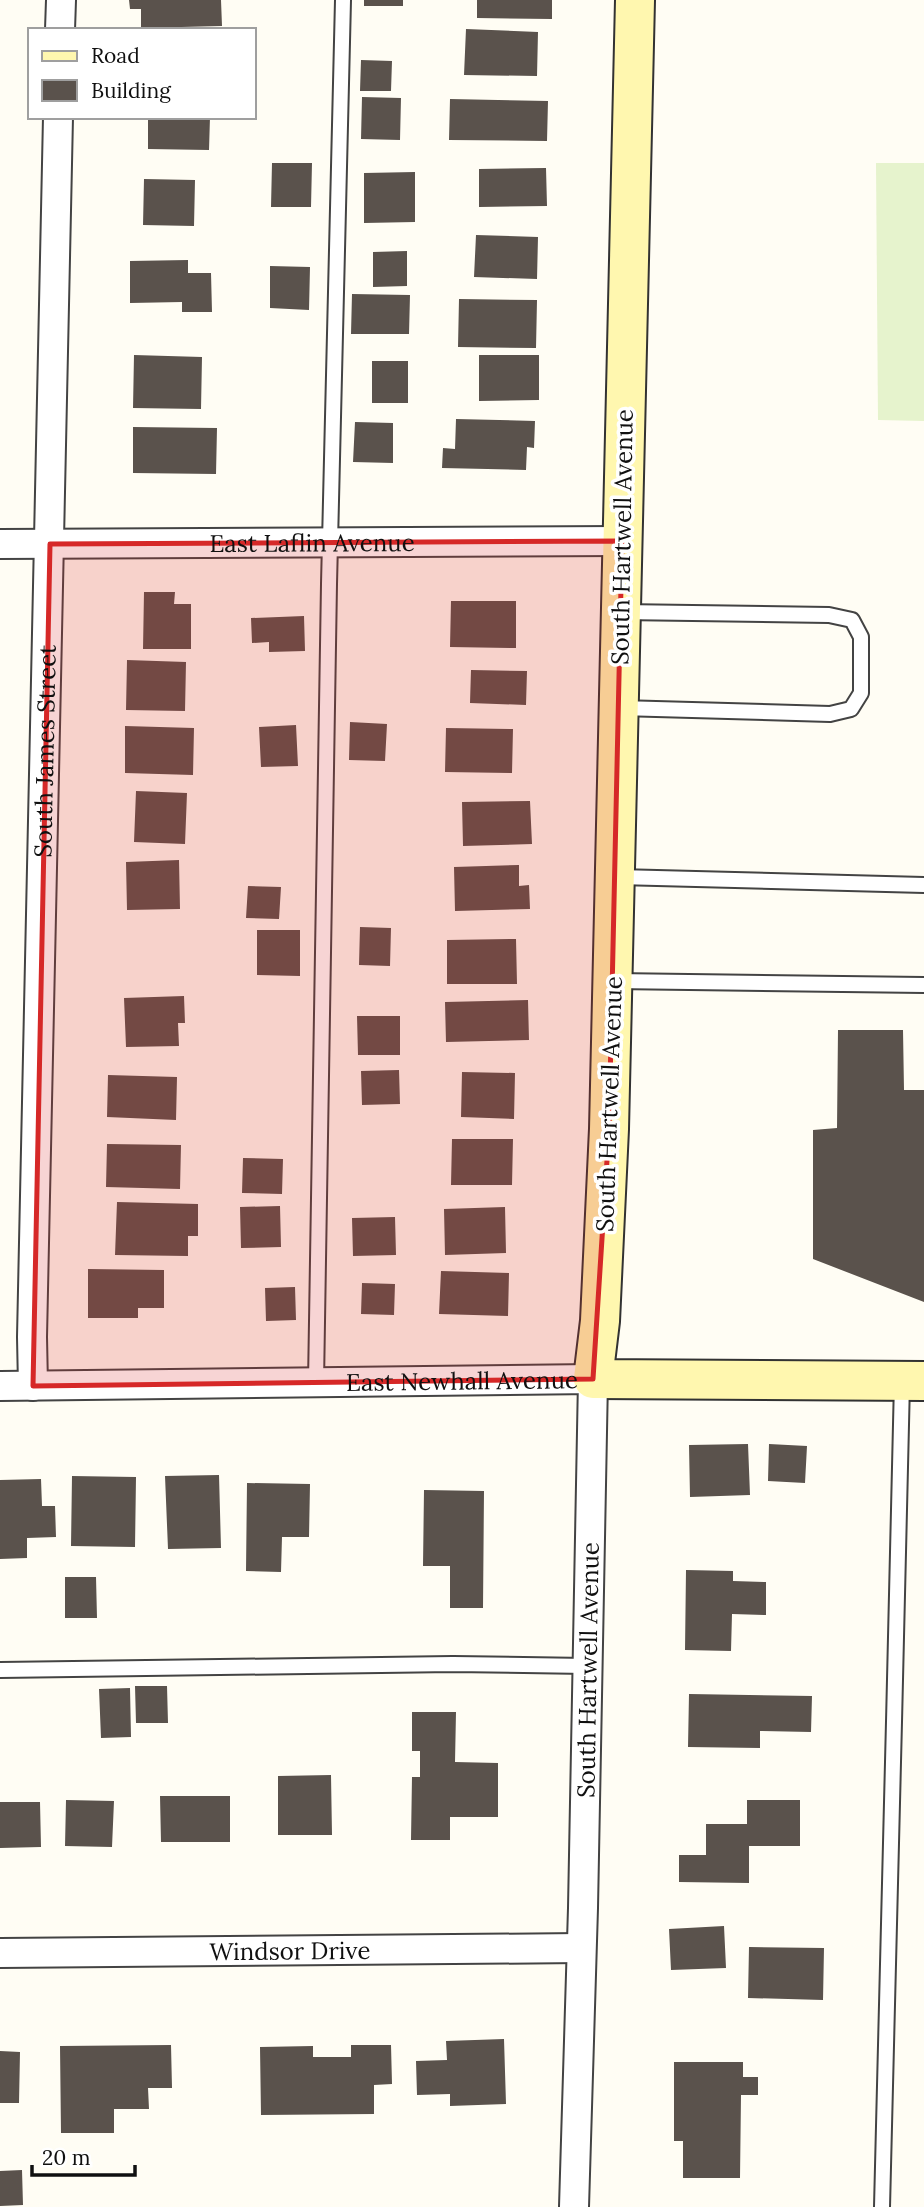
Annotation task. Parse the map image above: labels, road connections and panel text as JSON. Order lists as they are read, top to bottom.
{
  "streets": {
    "street": [
      "South Hartwell Avenue",
      "East Laflin Avenue",
      "South James Street",
      "East Newhall Avenue",
      "Windsor Drive"
    ]
  },
  "crossings": [
    ["South Hartwell Avenue", "East Laflin Avenue"],
    ["South Hartwell Avenue", "East Newhall Avenue"],
    ["South Hartwell Avenue", "Windsor Drive"],
    ["East Laflin Avenue", "South James Street"],
    ["South James Street", "East Newhall Avenue"]
  ],
  "legend": ["Road", "Building"],
  "scale_bar": "20 m"
}
